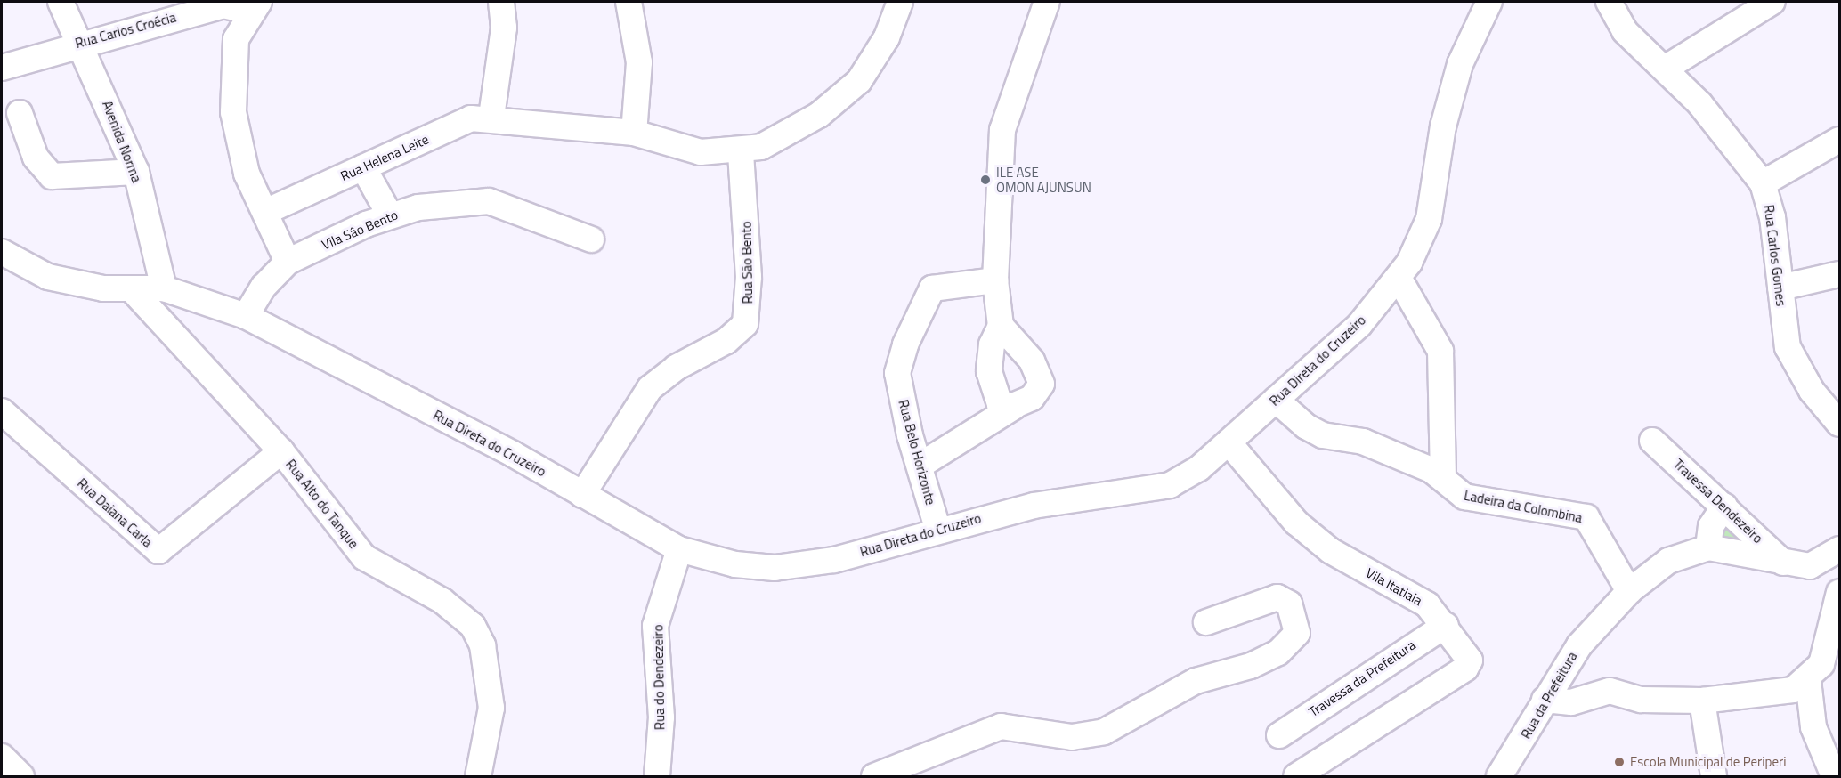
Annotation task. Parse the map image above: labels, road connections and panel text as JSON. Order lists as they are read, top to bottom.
{
  "streets": {
    "street": [
      "Rua Carlos Croécia",
      "Avenida Norma",
      "Rua Helena Leite",
      "Vila Sâo Bento",
      "Rua Carlos Gomes",
      "Rua São Bento",
      "Rua Direta do Cruzeiro",
      "Rua Belo Horizonte",
      "Travessa Dendezeiro",
      "Rua Alto do Tanque",
      "Ladeira da Colombina",
      "Rua Daiana Carla",
      "Vila Itatiaia",
      "Rua do Dendezeiro",
      "Travessa da Prefeitura",
      "Rua da Prefeitura"
    ]
  },
  "crossings": [
    ["Rua Carlos Croécia", "Avenida Norma"],
    ["Avenida Norma", "Rua Direta do Cruzeiro"],
    ["Rua Helena Leite", "Rua São Bento"],
    ["Vila Sâo Bento", "Rua Direta do Cruzeiro"],
    ["Rua São Bento", "Rua Direta do Cruzeiro"],
    ["Rua Direta do Cruzeiro", "Rua Belo Horizonte"],
    ["Rua Direta do Cruzeiro", "Rua Alto do Tanque"],
    ["Rua Direta do Cruzeiro", "Ladeira da Colombina"],
    ["Rua Direta do Cruzeiro", "Vila Itatiaia"],
    ["Rua Direta do Cruzeiro", "Rua do Dendezeiro"],
    ["Travessa Dendezeiro", "Rua da Prefeitura"],
    ["Rua Alto do Tanque", "Rua Daiana Carla"],
    ["Ladeira da Colombina", "Rua da Prefeitura"],
    ["Vila Itatiaia", "Travessa da Prefeitura"]
  ],
  "places": ["ILE ASE OMON AJUNSUN", "Escola Municipal de Periperi"]
}
